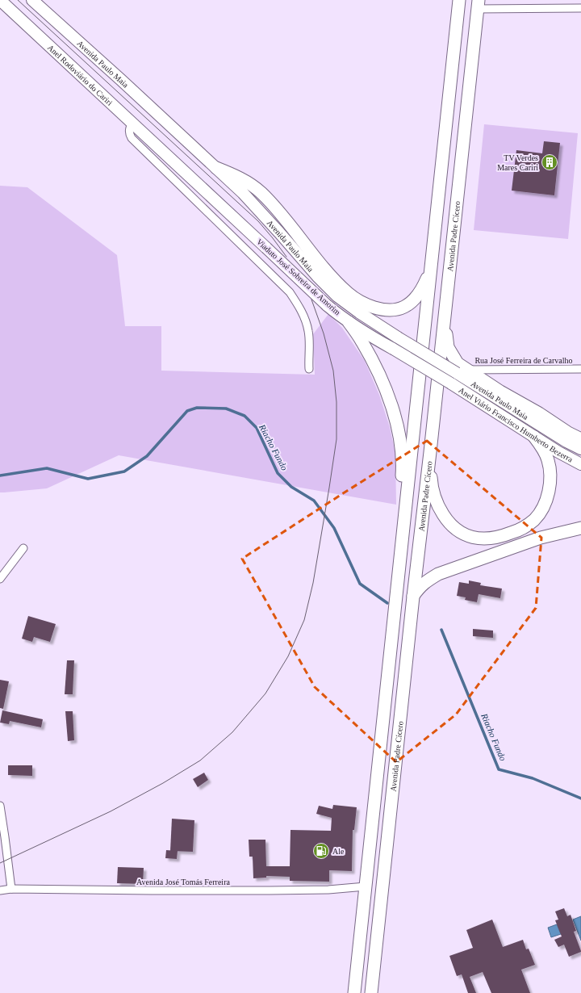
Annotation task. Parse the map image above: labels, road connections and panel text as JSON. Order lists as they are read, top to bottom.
{
  "streets": {
    "highway": ["Avenida Padre Cícero"],
    "main road": [
      "Avenida Paulo Maia",
      "Anel Rodoviário do Cariri",
      "Viaduto José Sobreira de Amorim",
      "Anel Viário Francisco Humberto Bezerra"
    ],
    "street": ["Rua José Ferreira de Carvalho", "Avenida José Tomás Ferreira"]
  },
  "crossings": [
    ["Avenida Paulo Maia", "Rua José Ferreira de Carvalho"],
    ["Anel Rodoviário do Cariri", "Viaduto José Sobreira de Amorim"],
    ["Avenida Padre Cícero", "Avenida José Tomás Ferreira"],
    ["Viaduto José Sobreira de Amorim", "Anel Viário Francisco Humberto Bezerra"]
  ],
  "water": ["Riacho Fundo"],
  "places": {
    "building": ["TV Verdes Mares Cariri"],
    "fuel station": ["Ale"]
  }
}
